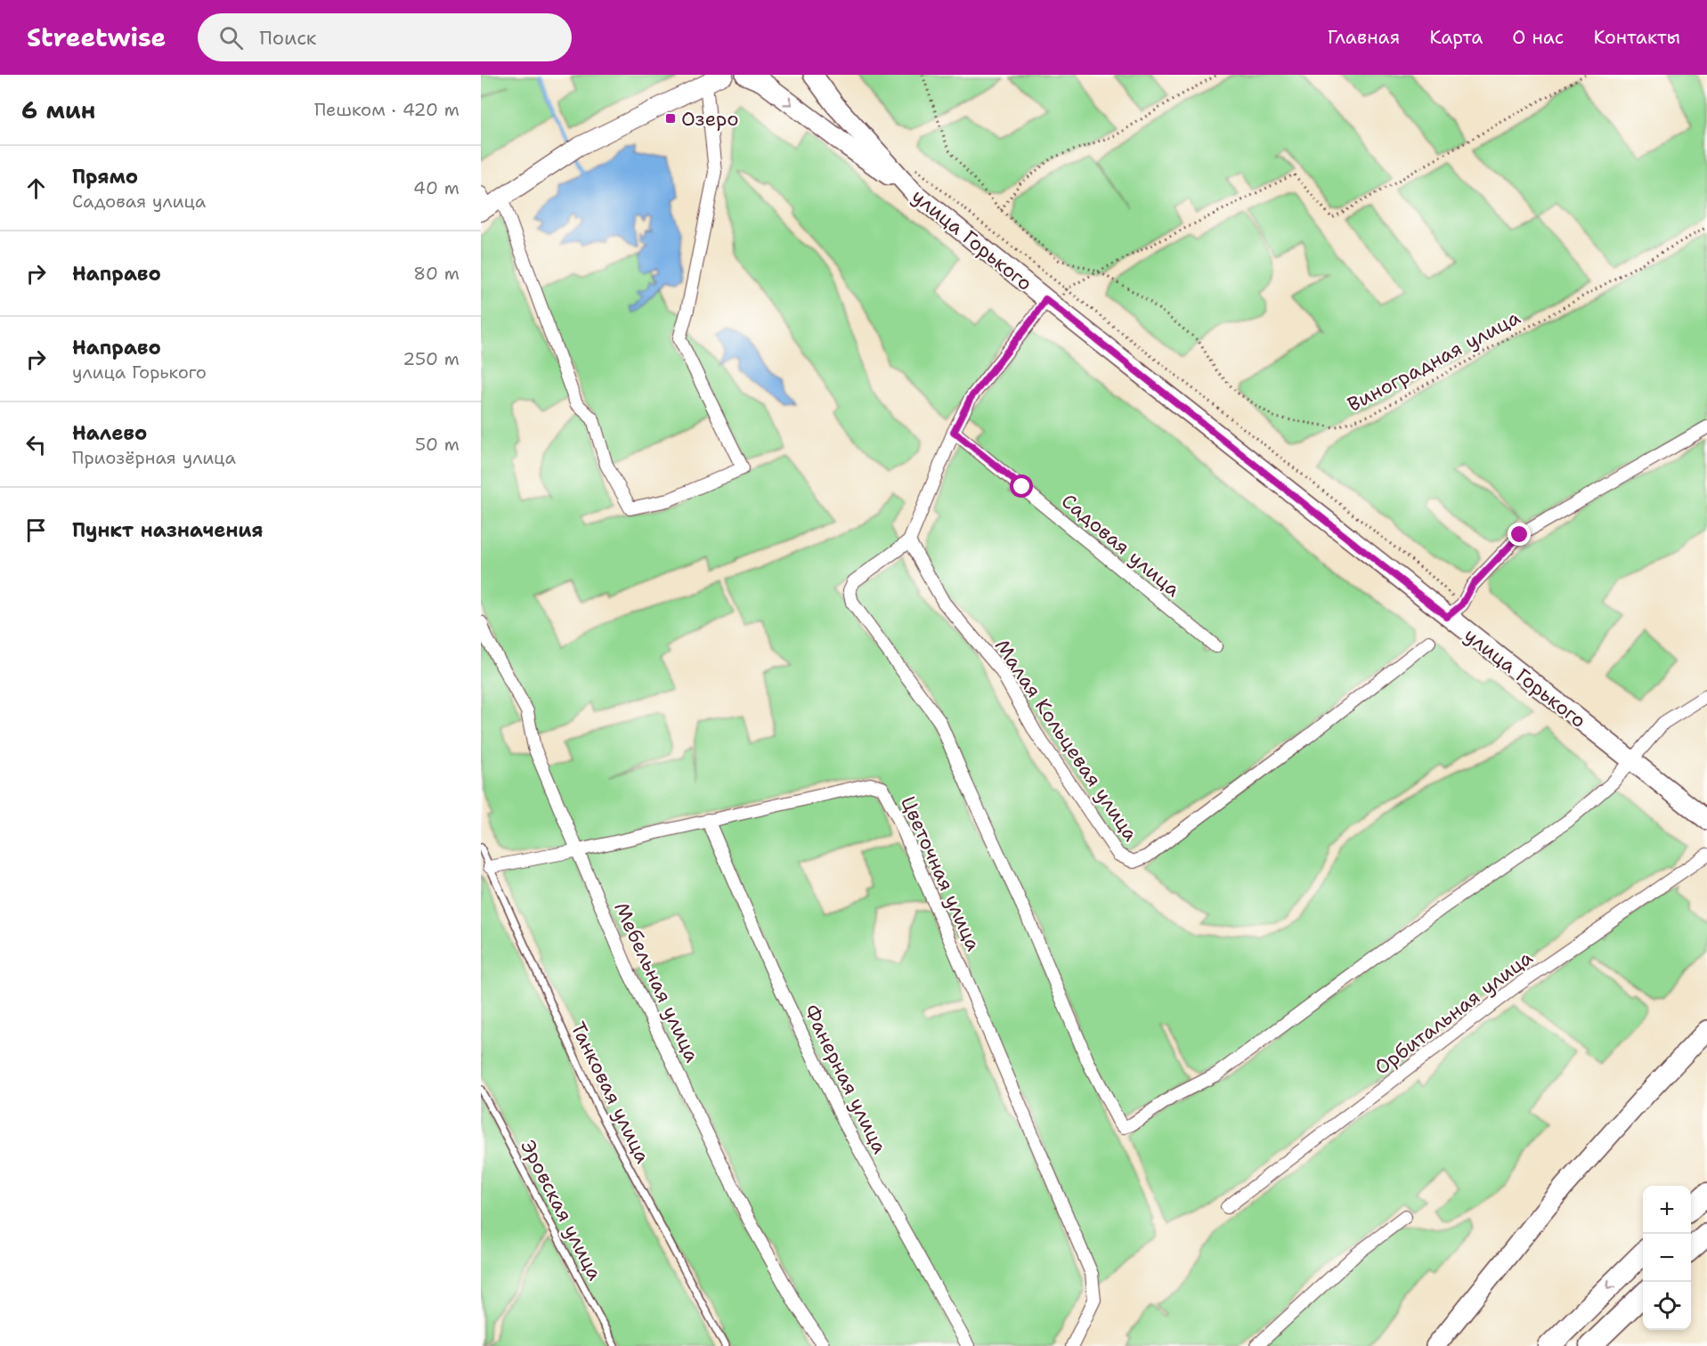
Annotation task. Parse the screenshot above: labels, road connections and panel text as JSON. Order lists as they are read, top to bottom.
{
  "streets": {
    "main road": ["улица Горького"],
    "street": [
      "Садовая улица",
      "Малая Кольцевая улица",
      "Цветочная улица",
      "Мебельная улица",
      "Орбитальная улица",
      "Фанерная улица"
    ],
    "lane": ["Танковая улица", "Эровская улица"],
    "path": ["Виноградная улица"]
  },
  "crossings": [
    ["Цветочная улица", "Мебельная улица"],
    ["Цветочная улица", "Фанерная улица"],
    ["Цветочная улица", "Танковая улица"]
  ],
  "places": {
    "transit": ["Озеро"]
  },
  "page": {
    "header": "Streetwise",
    "search": "Поиск",
    "nav": [
      "Главная",
      "Карта",
      "О нас",
      "Контакты"
    ],
    "heading": ["6 мин", "Пешком · 420 m"],
    "list": [
      ["Прямо", "Садовая улица", "40 m"],
      ["Направо", "80 m"],
      ["Направо", "улица Горького", "250 m"],
      ["Налево", "Приозёрная улица", "50 m"],
      "Пункт назначения"
    ],
    "map_buttons": ["+", "−"]
  }
}
